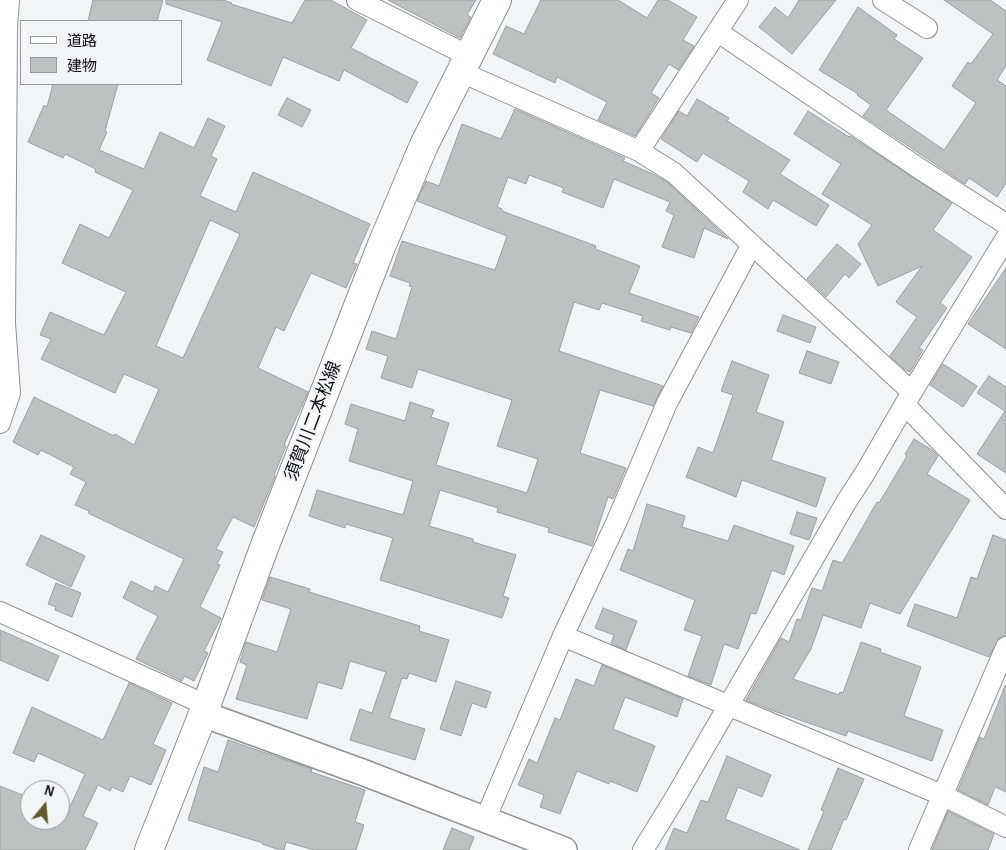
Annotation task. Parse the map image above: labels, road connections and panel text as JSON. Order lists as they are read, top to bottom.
{
  "streets": {
    "main road": ["須賀川二本松線"]
  },
  "legend": ["道路", "建物"],
  "north": "top"
}
